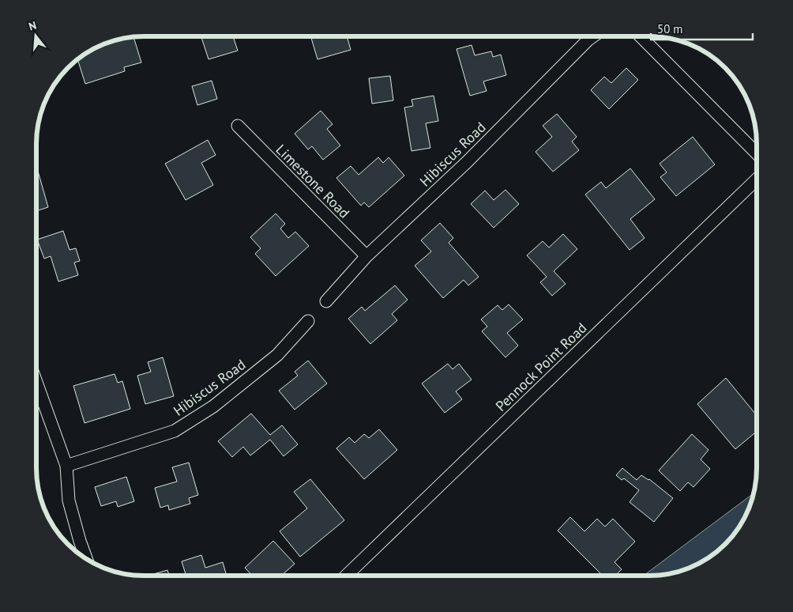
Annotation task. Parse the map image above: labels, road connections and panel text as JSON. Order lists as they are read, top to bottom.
{
  "streets": {
    "street": ["Hibiscus Road", "Limestone Road", "Pennock Point Road"]
  },
  "crossings": [
    ["Hibiscus Road", "Limestone Road"]
  ],
  "scale_bar": "50 m",
  "north": "top"
}
